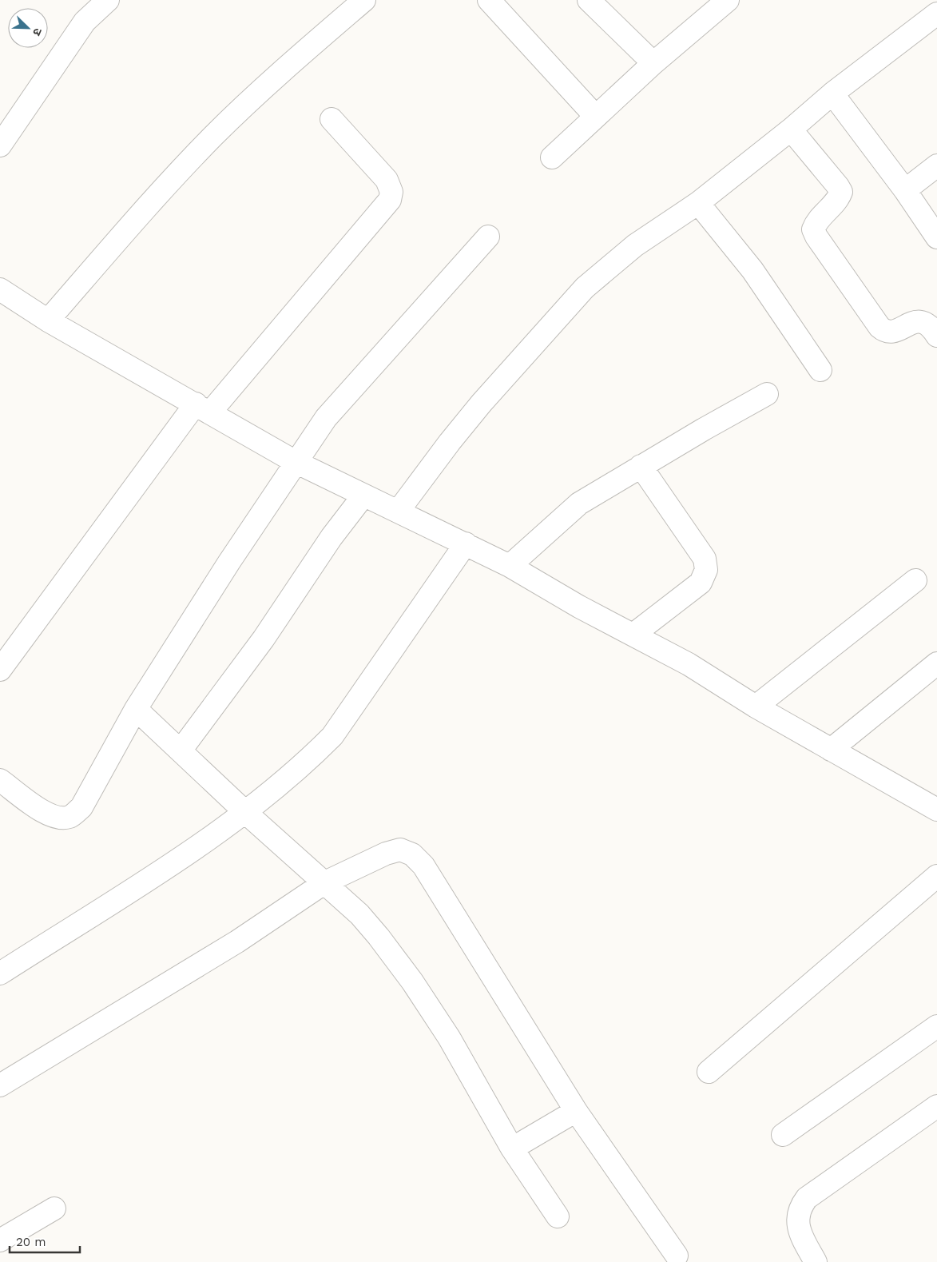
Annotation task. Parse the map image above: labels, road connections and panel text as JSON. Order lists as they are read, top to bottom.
{
  "scale_bar": "20 m",
  "north": "bottom right"
}
